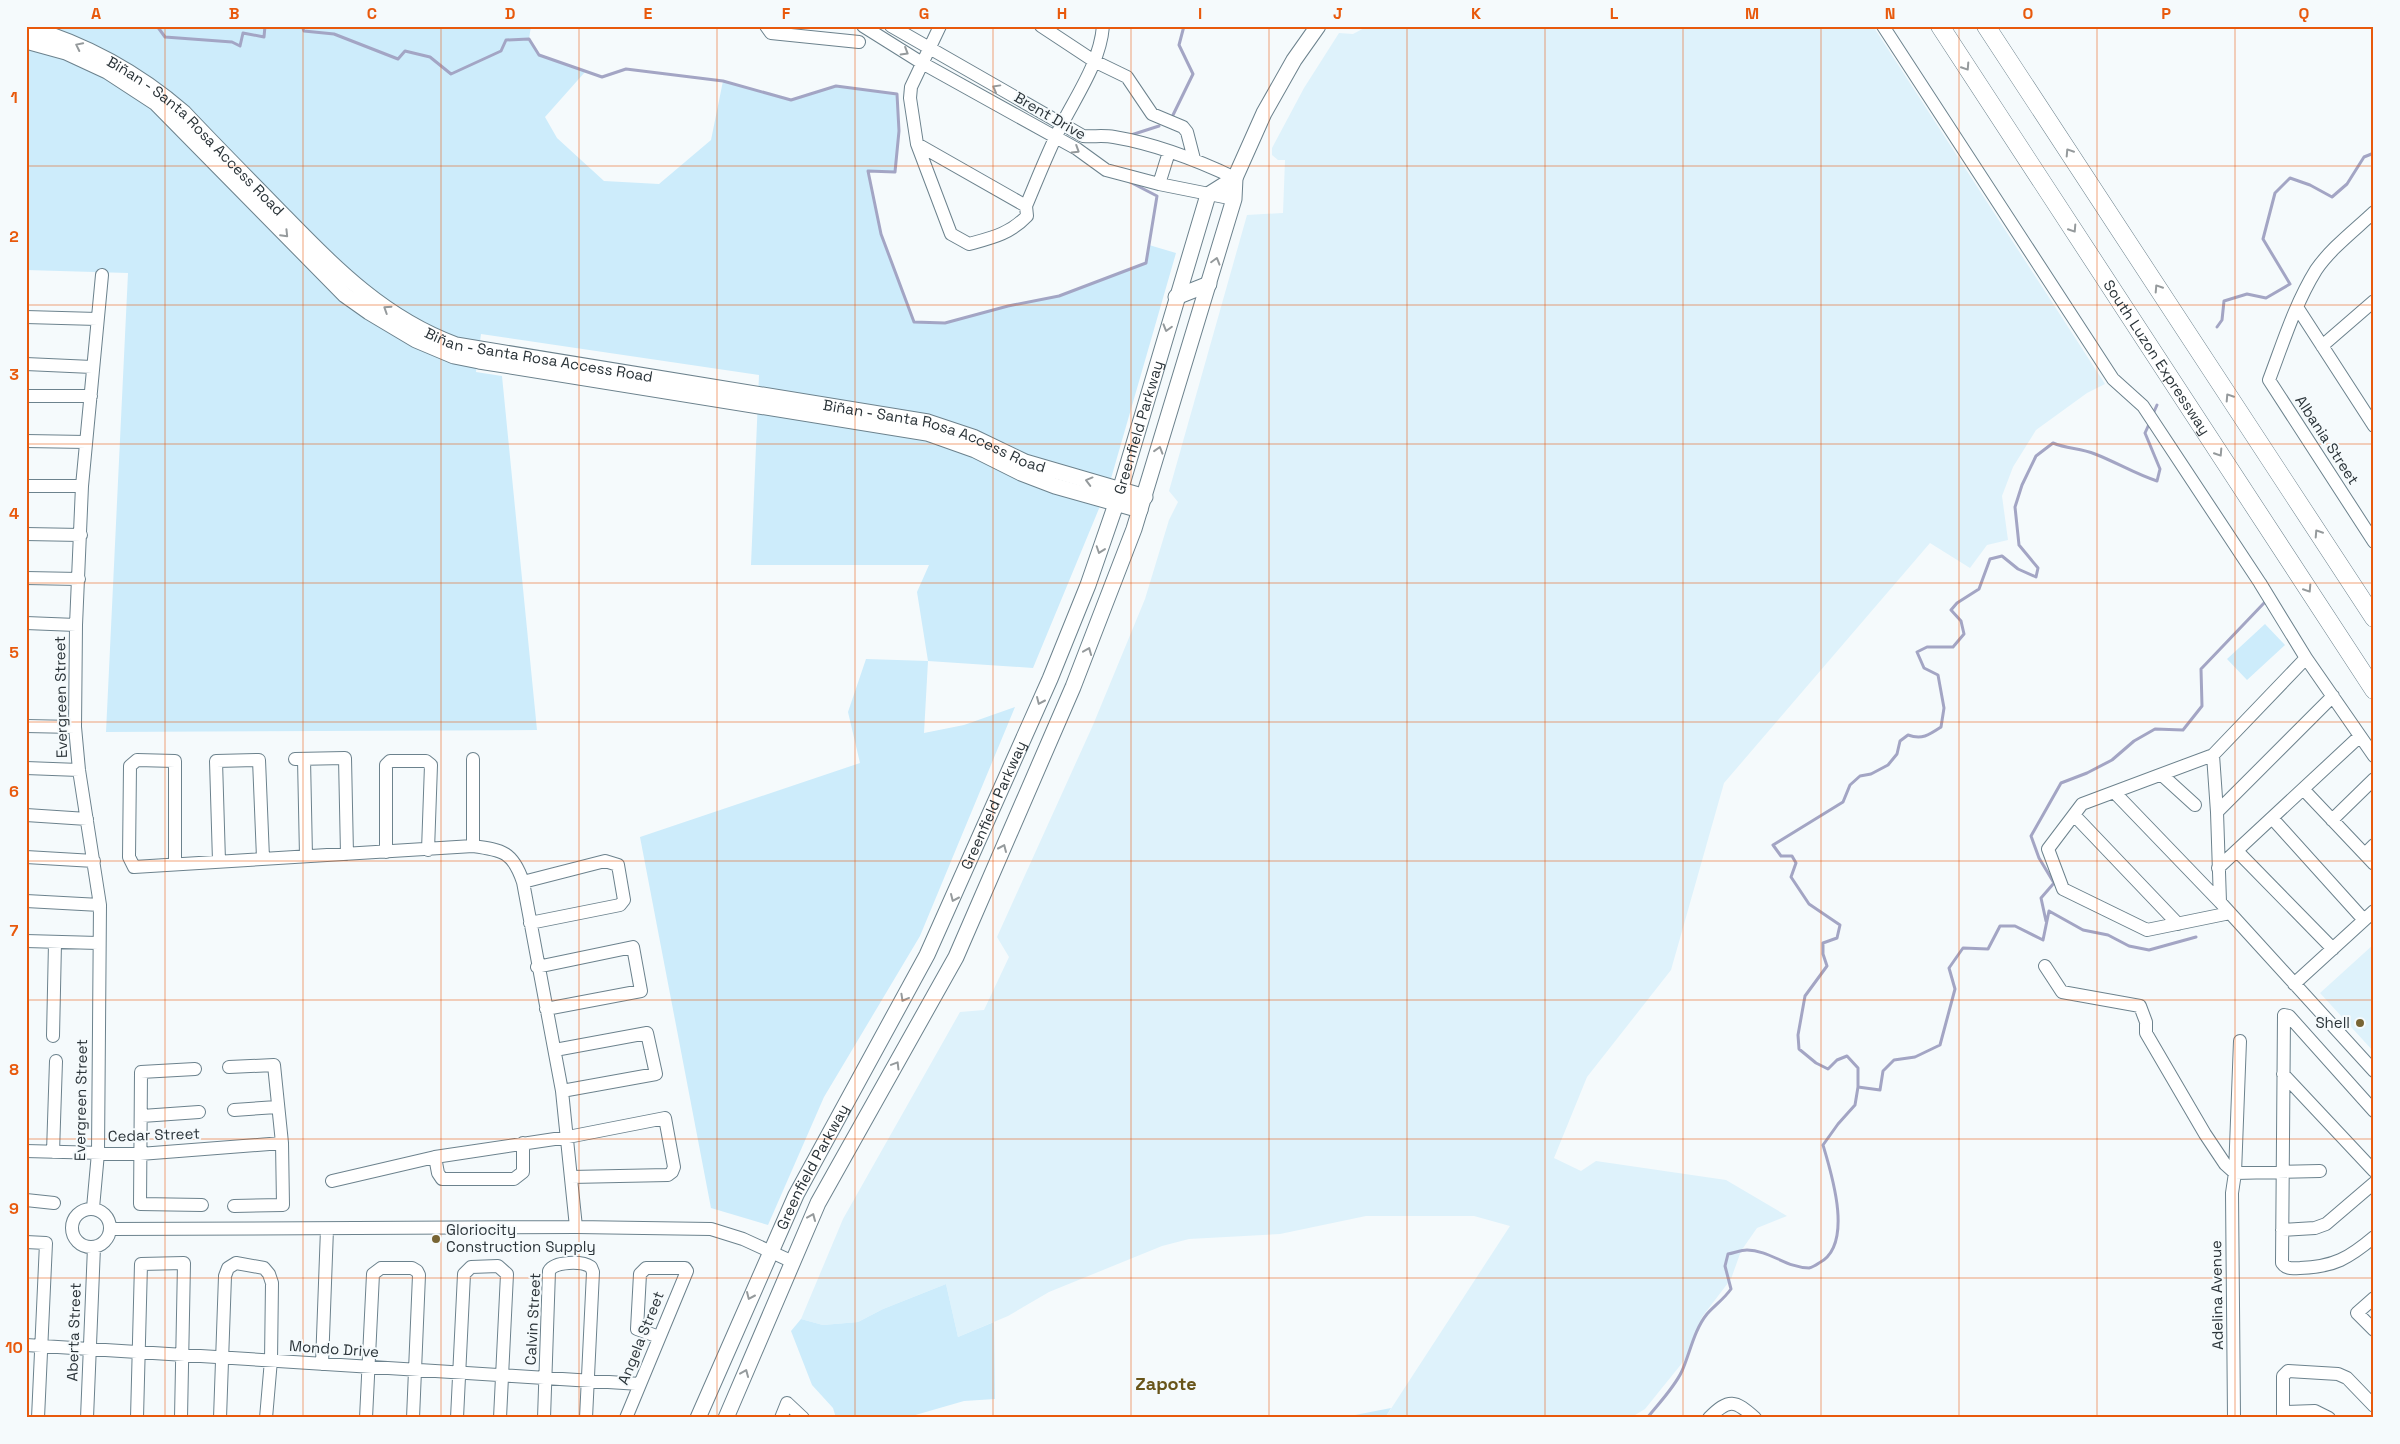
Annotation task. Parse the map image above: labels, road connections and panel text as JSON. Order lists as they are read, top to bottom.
{
  "streets": {
    "highway": ["South Luzon Expressway"],
    "main road": ["Biñan - Santa Rosa Access Road", "Greenfield Parkway"],
    "street": [
      "Brent Drive",
      "Albania Street",
      "Evergreen Street",
      "Cedar Street",
      "Adelina Avenue",
      "Calvin Street",
      "Aberta Street",
      "Angela Street",
      "Mondo Drive"
    ]
  },
  "crossings": [
    ["Brent Drive", "Greenfield Parkway"],
    ["Biñan - Santa Rosa Access Road", "Greenfield Parkway"],
    ["Evergreen Street", "Cedar Street"],
    ["Evergreen Street", "Aberta Street"],
    ["Calvin Street", "Mondo Drive"],
    ["Aberta Street", "Mondo Drive"],
    ["Angela Street", "Mondo Drive"]
  ],
  "districts": ["Zapote"],
  "places": ["Shell", "Gloriocity Construction Supply"],
  "grid": {
    "columns": [
      "A",
      "B",
      "C",
      "D",
      "E",
      "F",
      "G",
      "H",
      "I",
      "J",
      "K",
      "L",
      "M",
      "N",
      "O",
      "P",
      "Q"
    ],
    "rows": [
      "1",
      "2",
      "3",
      "4",
      "5",
      "6",
      "7",
      "8",
      "9",
      "10"
    ]
  }
}
